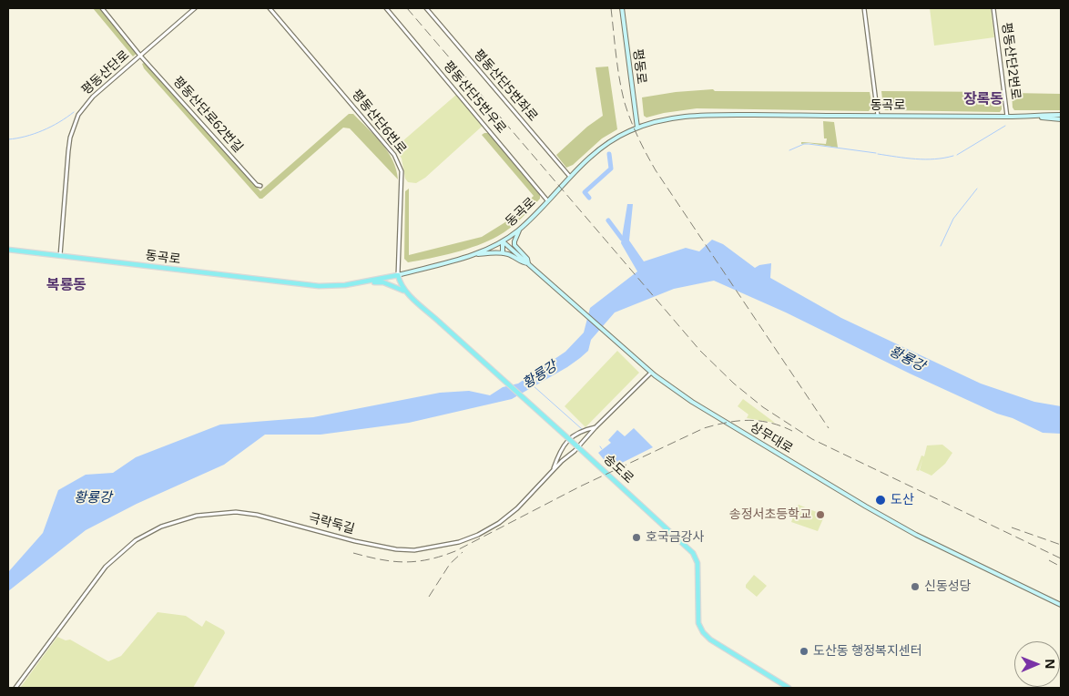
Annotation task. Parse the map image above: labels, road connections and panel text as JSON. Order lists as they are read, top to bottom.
{
  "streets": {
    "main road": [
      "평동로",
      "동곡로",
      "상무대로",
      "송도로"
    ],
    "street": [
      "평동산단2번로",
      "평동산단로",
      "평동산단5번좌로",
      "평동산단5번우로",
      "평동산단로62번길",
      "평동산단6번로",
      "극락둑길"
    ]
  },
  "crossings": [
    ["평동산단2번로", "동곡로"],
    ["평동로", "동곡로"],
    ["평동산단로", "동곡로"],
    ["평동산단로", "평동산단로62번길"],
    ["평동산단5번좌로", "동곡로"],
    ["평동산단5번우로", "동곡로"],
    ["동곡로", "평동산단6번로"],
    ["동곡로", "상무대로"],
    ["동곡로", "송도로"],
    ["평동산단6번로", "송도로"],
    ["상무대로", "극락둑길"],
    ["송도로", "극락둑길"]
  ],
  "districts": ["장록동", "복룡동"],
  "water": ["황룡강"],
  "places": [
    "도산",
    "송정서초등학교",
    "호국금강사",
    "신동성당",
    "도산동 행정복지센터"
  ],
  "north": "right"
}
